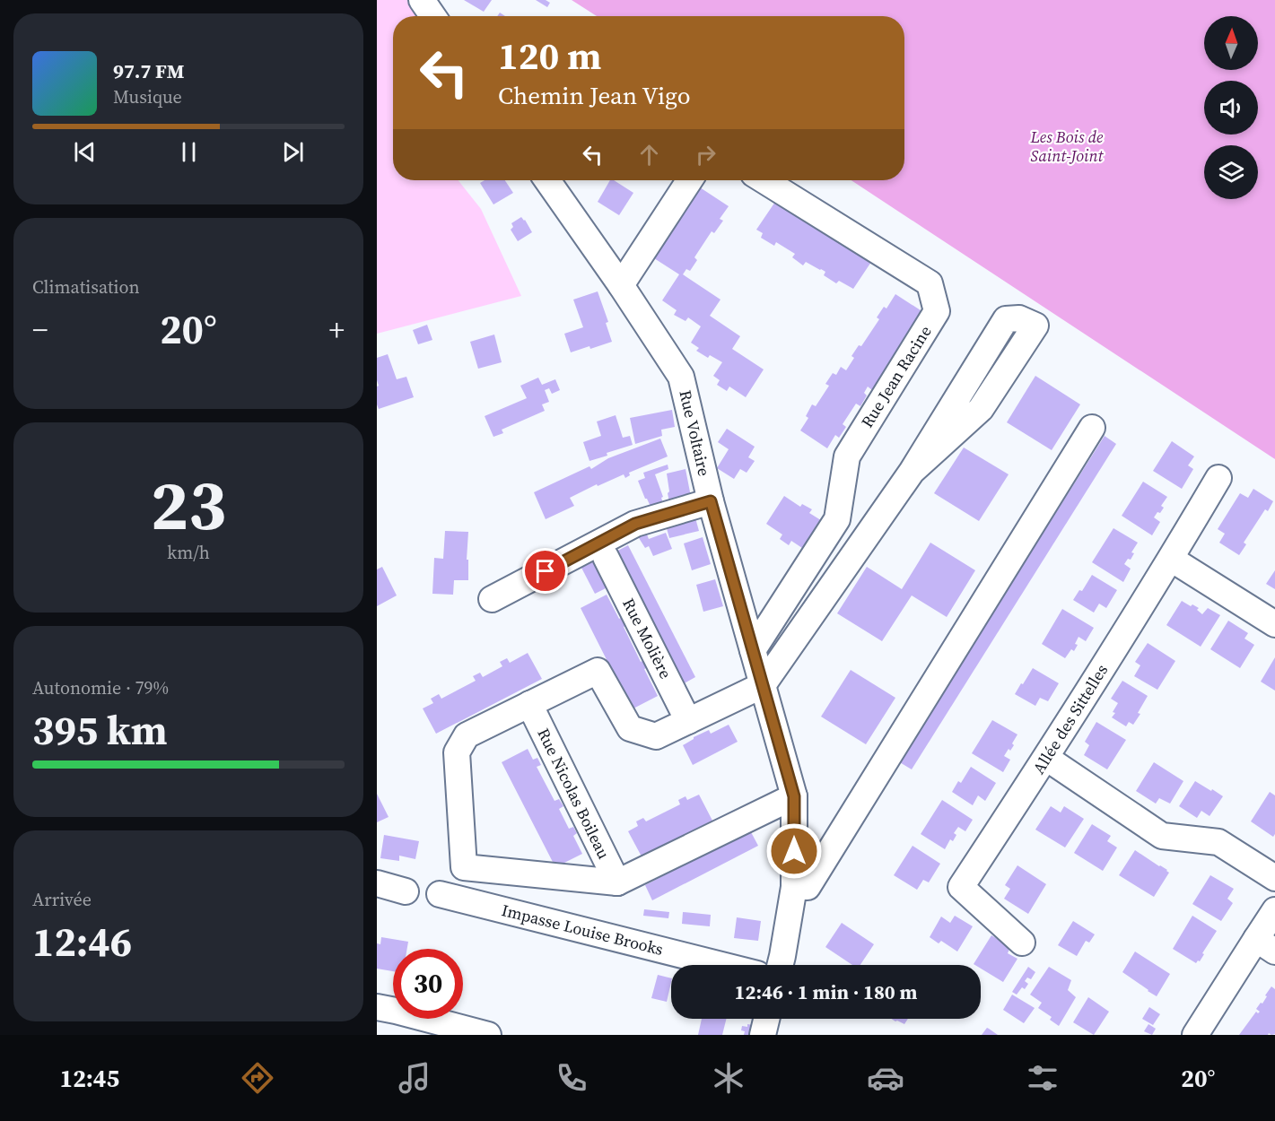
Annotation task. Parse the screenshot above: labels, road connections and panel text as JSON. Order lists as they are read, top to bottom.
{
  "streets": {
    "street": [
      "Rue Jean Racine",
      "Rue Voltaire",
      "Rue Molière",
      "Allée des Sittelles",
      "Rue Nicolas Boileau",
      "Impasse Louise Brooks"
    ]
  },
  "crossings": [
    ["Rue Jean Racine", "Rue Voltaire"]
  ],
  "parks": ["Les Bois de Saint-Joint"],
  "north": "top",
  "page": {
    "turn": ["120 m", "Chemin Jean Vigo"],
    "song": ["97.7 FM", "Musique"],
    "tile": [
      "Climatisation",
      ["23", "km/h"],
      ["Autonomie · 79%", "395 km"],
      ["Arrivée", "12:46"]
    ],
    "heat": ["−", "20°", "+"],
    "limit": "30",
    "trip": "12:46 · 1 min · 180 m",
    "tabs": ["12:45", "20°"]
  }
}
